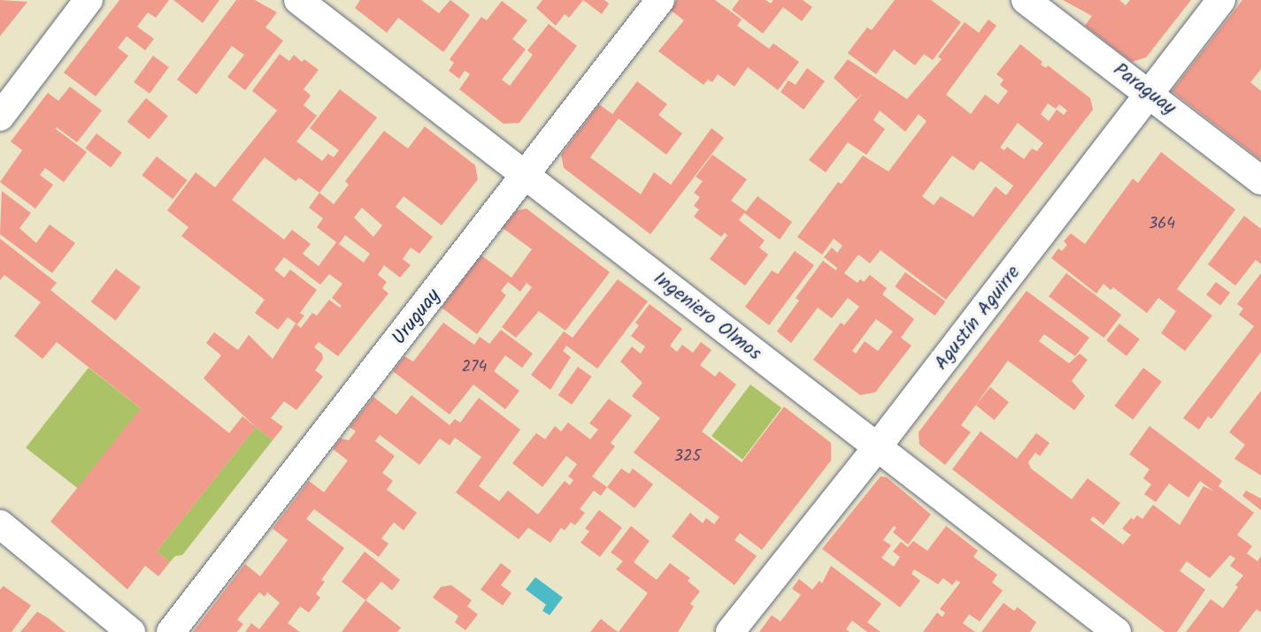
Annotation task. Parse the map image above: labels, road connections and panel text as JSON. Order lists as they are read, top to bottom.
{
  "streets": {
    "street": [
      "Paraguay",
      "Ingeniero Olmos",
      "Uruguay",
      "Agustín Aguirre"
    ]
  },
  "crossings": [
    ["Paraguay", "Agustín Aguirre"],
    ["Ingeniero Olmos", "Uruguay"],
    ["Ingeniero Olmos", "Agustín Aguirre"]
  ],
  "house_numbers": ["364", "274", "325"]
}
